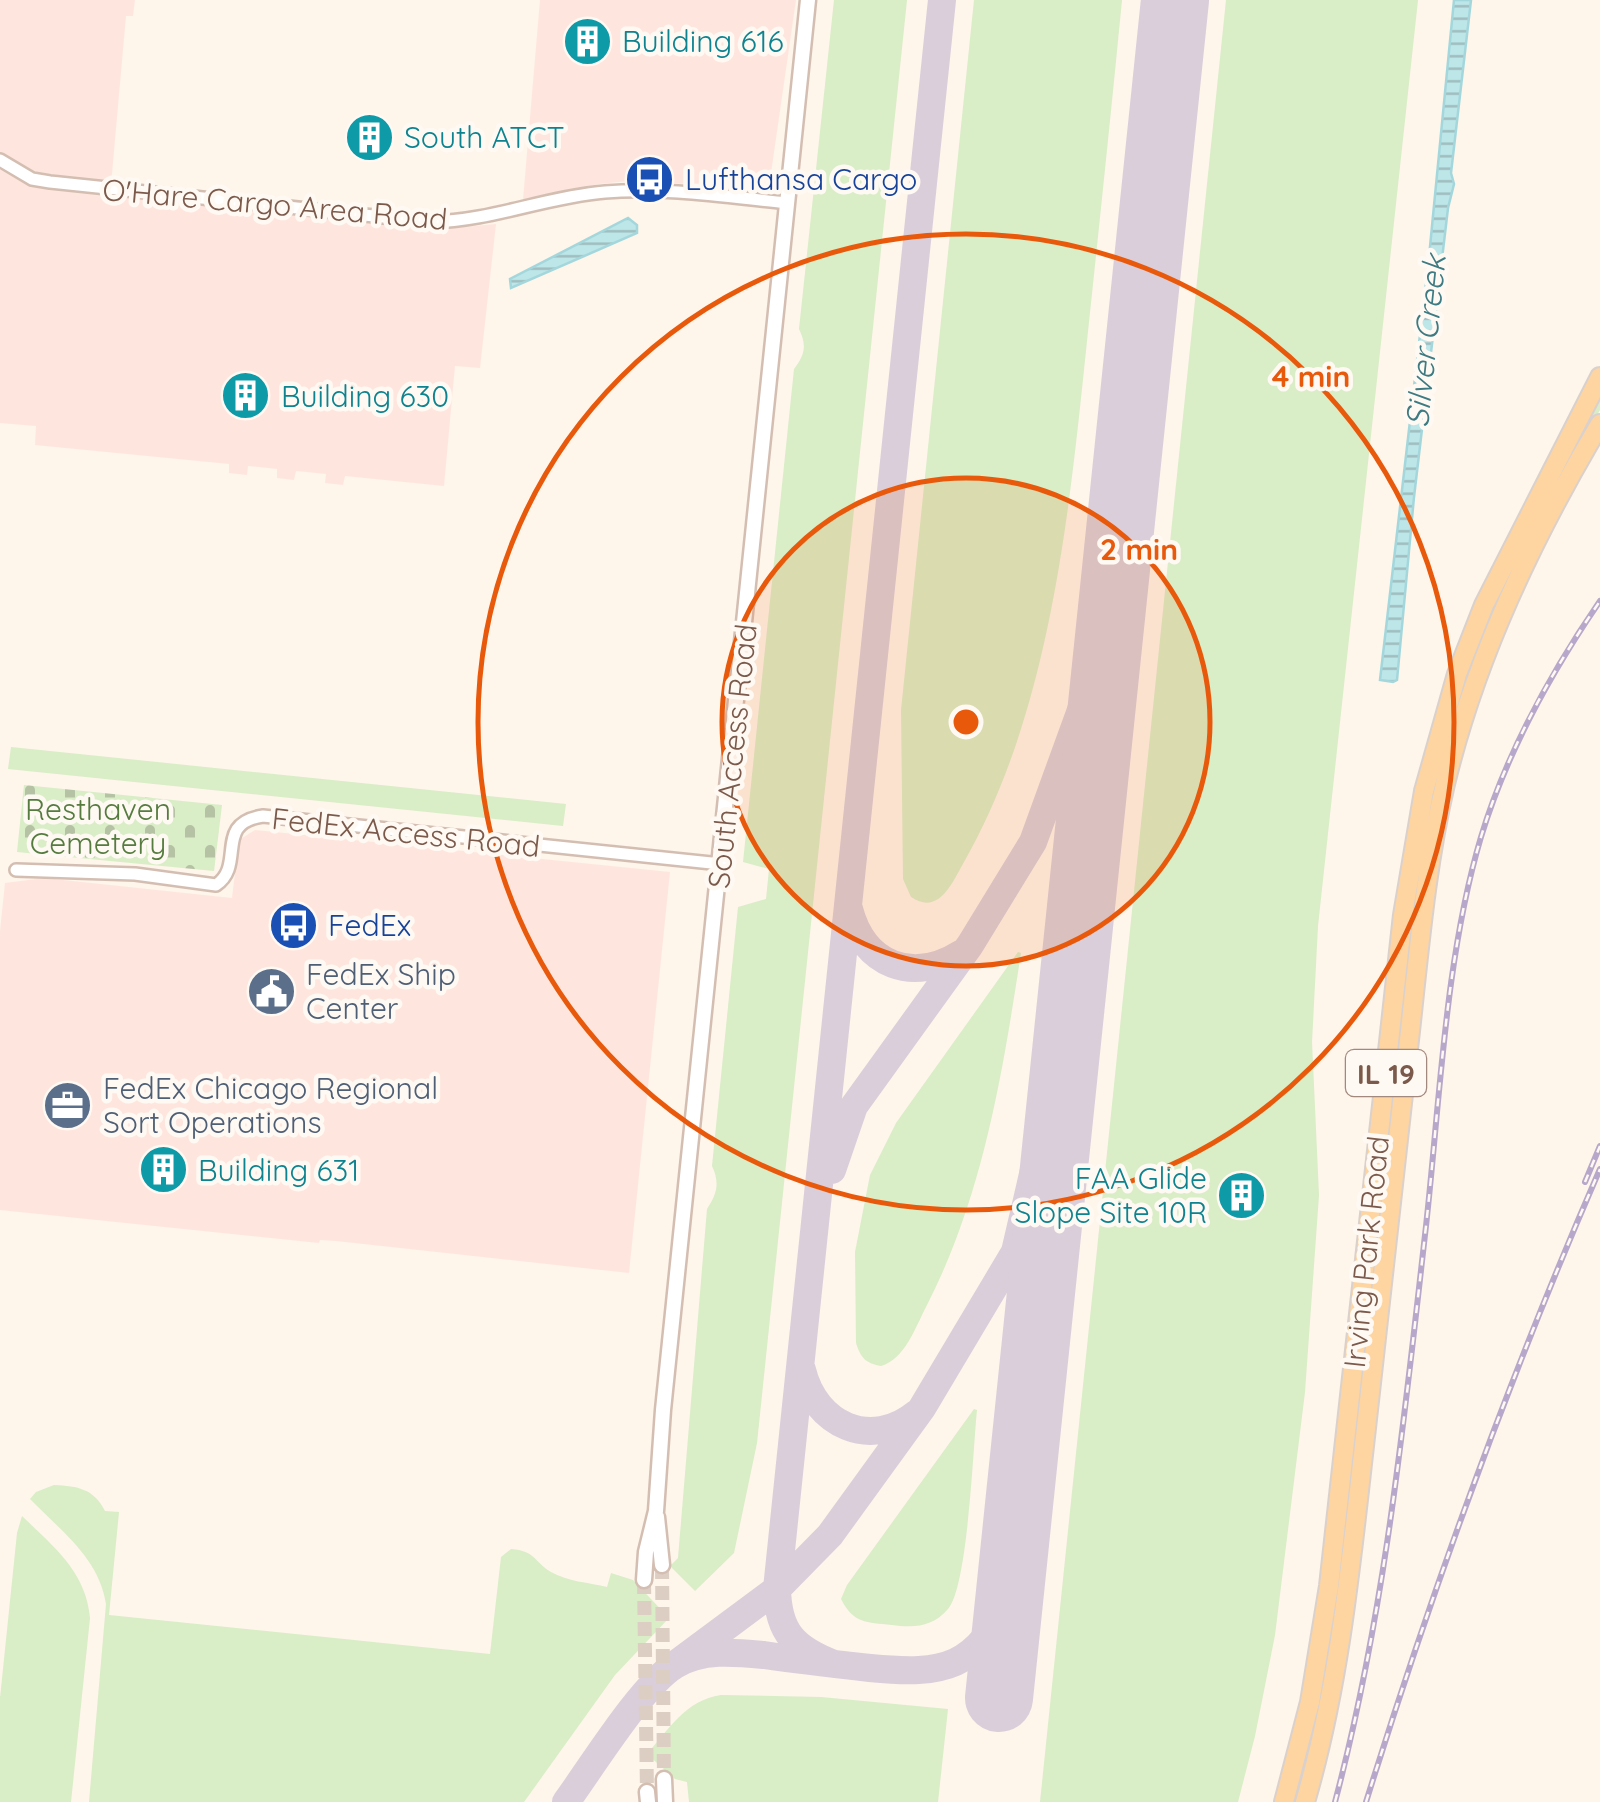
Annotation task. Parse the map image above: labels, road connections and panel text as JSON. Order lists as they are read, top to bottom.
{
  "streets": {
    "main road": ["IL 19", "Irving Park Road"],
    "street": ["O'Hare Cargo Area Road", "South Access Road", "FedEx Access Road"]
  },
  "crossings": [
    ["O'Hare Cargo Area Road", "South Access Road"],
    ["South Access Road", "FedEx Access Road"]
  ],
  "water": ["Silver Creek"],
  "parks": ["Resthaven Cemetery"],
  "places": {
    "building": [
      "Building 616",
      "South ATCT",
      "Building 630",
      "Building 631",
      "FAA Glide Slope Site 10R"
    ],
    "bus stop": ["Lufthansa Cargo", "FedEx"],
    "public building": ["FedEx Ship Center"],
    "office": ["FedEx Chicago Regional Sort Operations"]
  },
  "rings": ["4 min", "2 min"]
}
